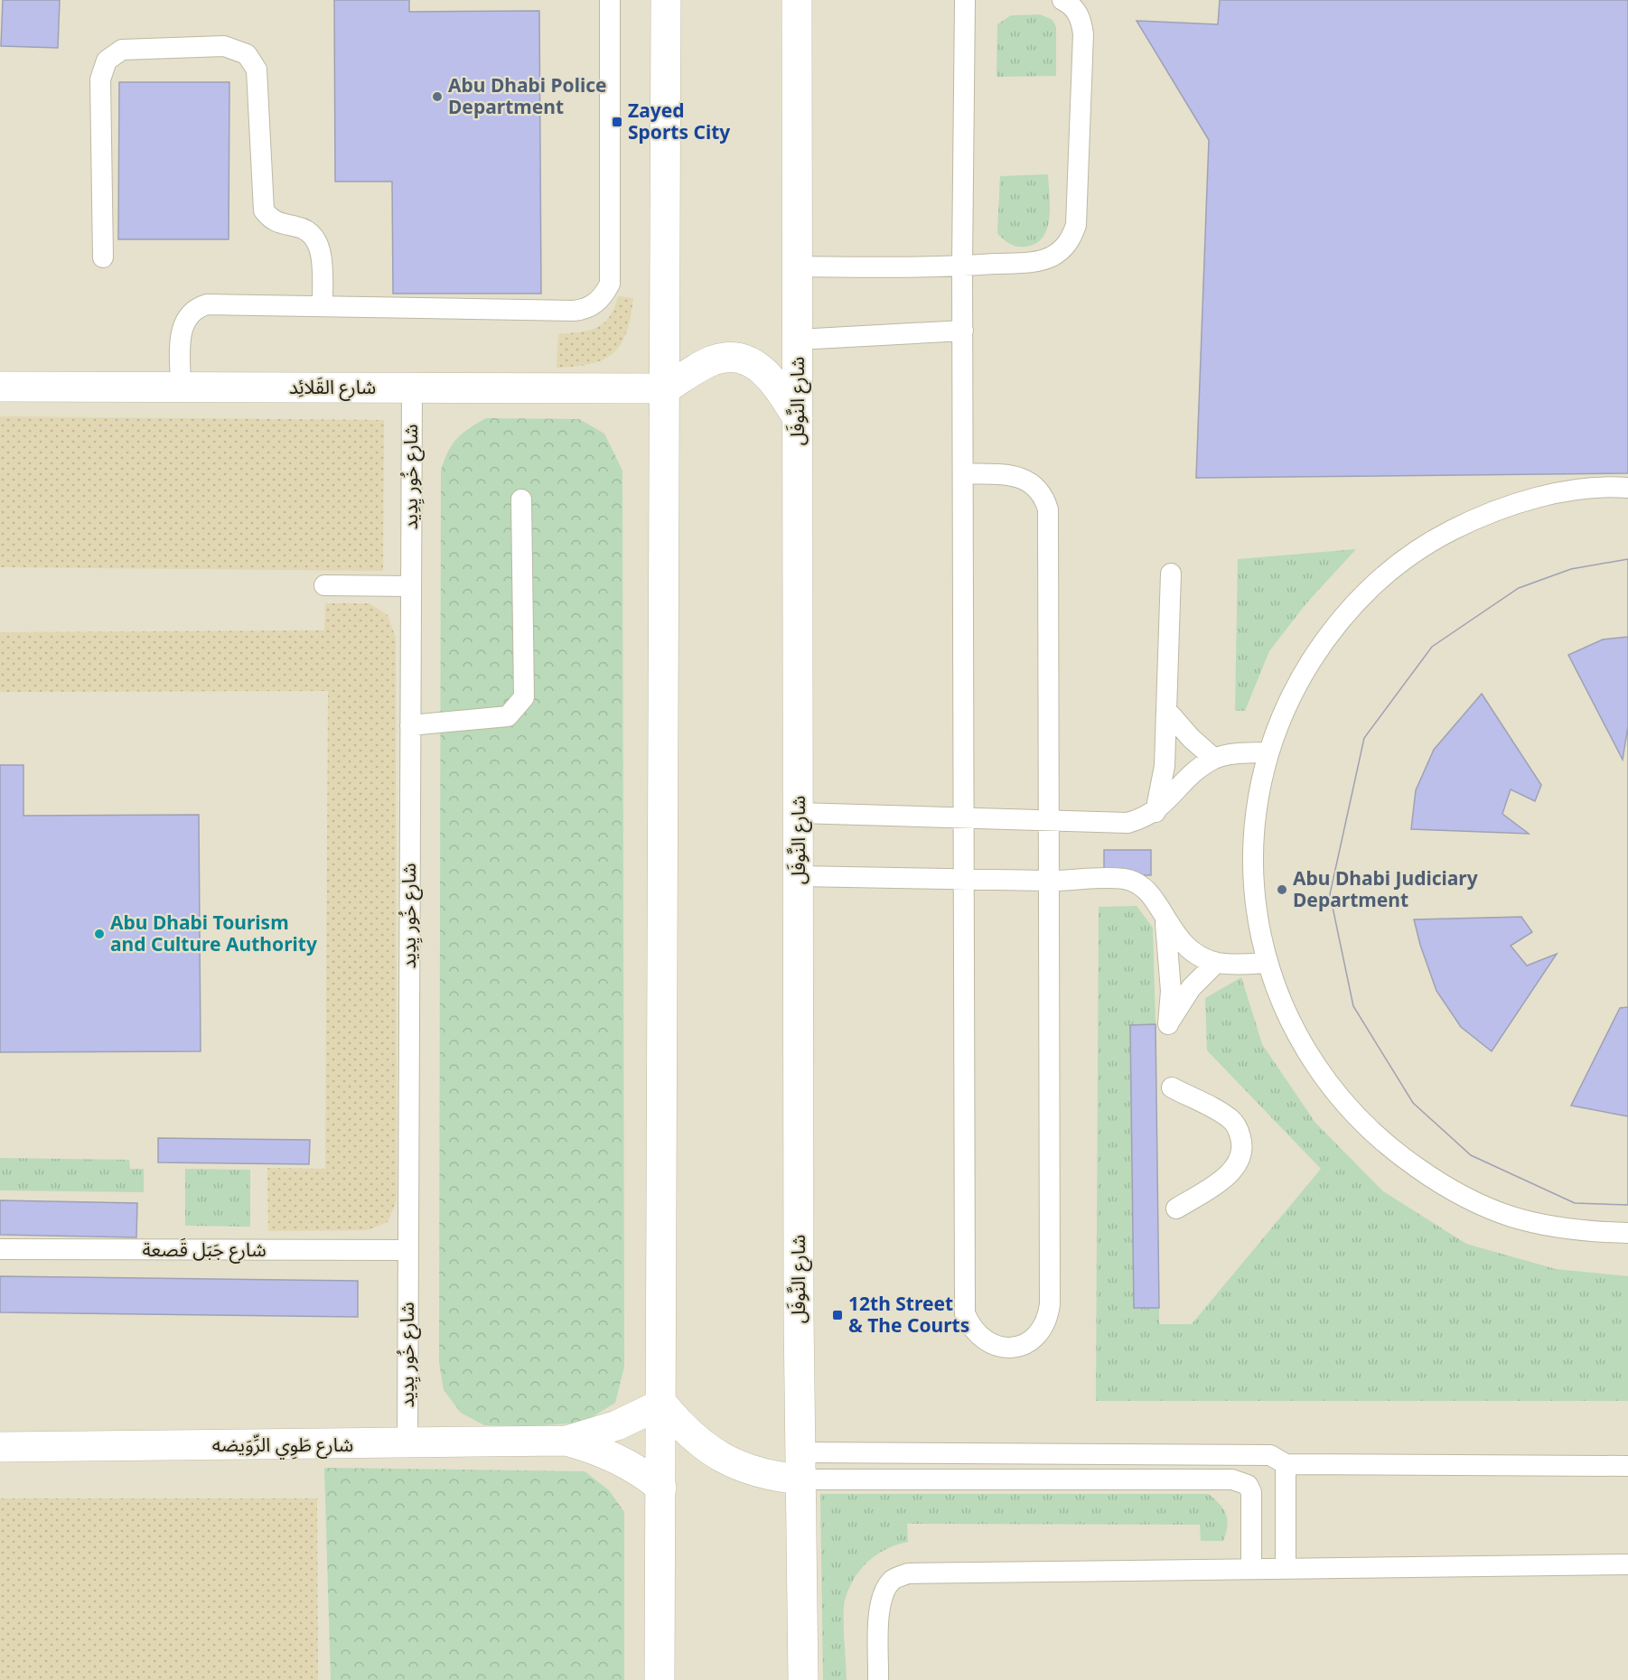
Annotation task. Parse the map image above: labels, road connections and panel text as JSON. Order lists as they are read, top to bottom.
{
  "streets": {
    "street": ["شارع القَلائِد", "شارع النَّوفَل", "شارع طَوِي الرِّوَيضه"],
    "lane": ["شارع خُور يِدِيد", "شارع جَبَل قَصعة"]
  },
  "crossings": [
    ["شارع القَلائِد", "شارع خُور يِدِيد"],
    ["شارع خُور يِدِيد", "شارع جَبَل قَصعة"],
    ["شارع خُور يِدِيد", "شارع طَوِي الرِّوَيضه"]
  ],
  "places": {
    "other": ["Abu Dhabi Police Department", "Abu Dhabi Judiciary Department", "Abu Dhabi Tourism and Culture Authority"],
    "transit": ["Zayed Sports City", "12th Street & The Courts"]
  }
}
